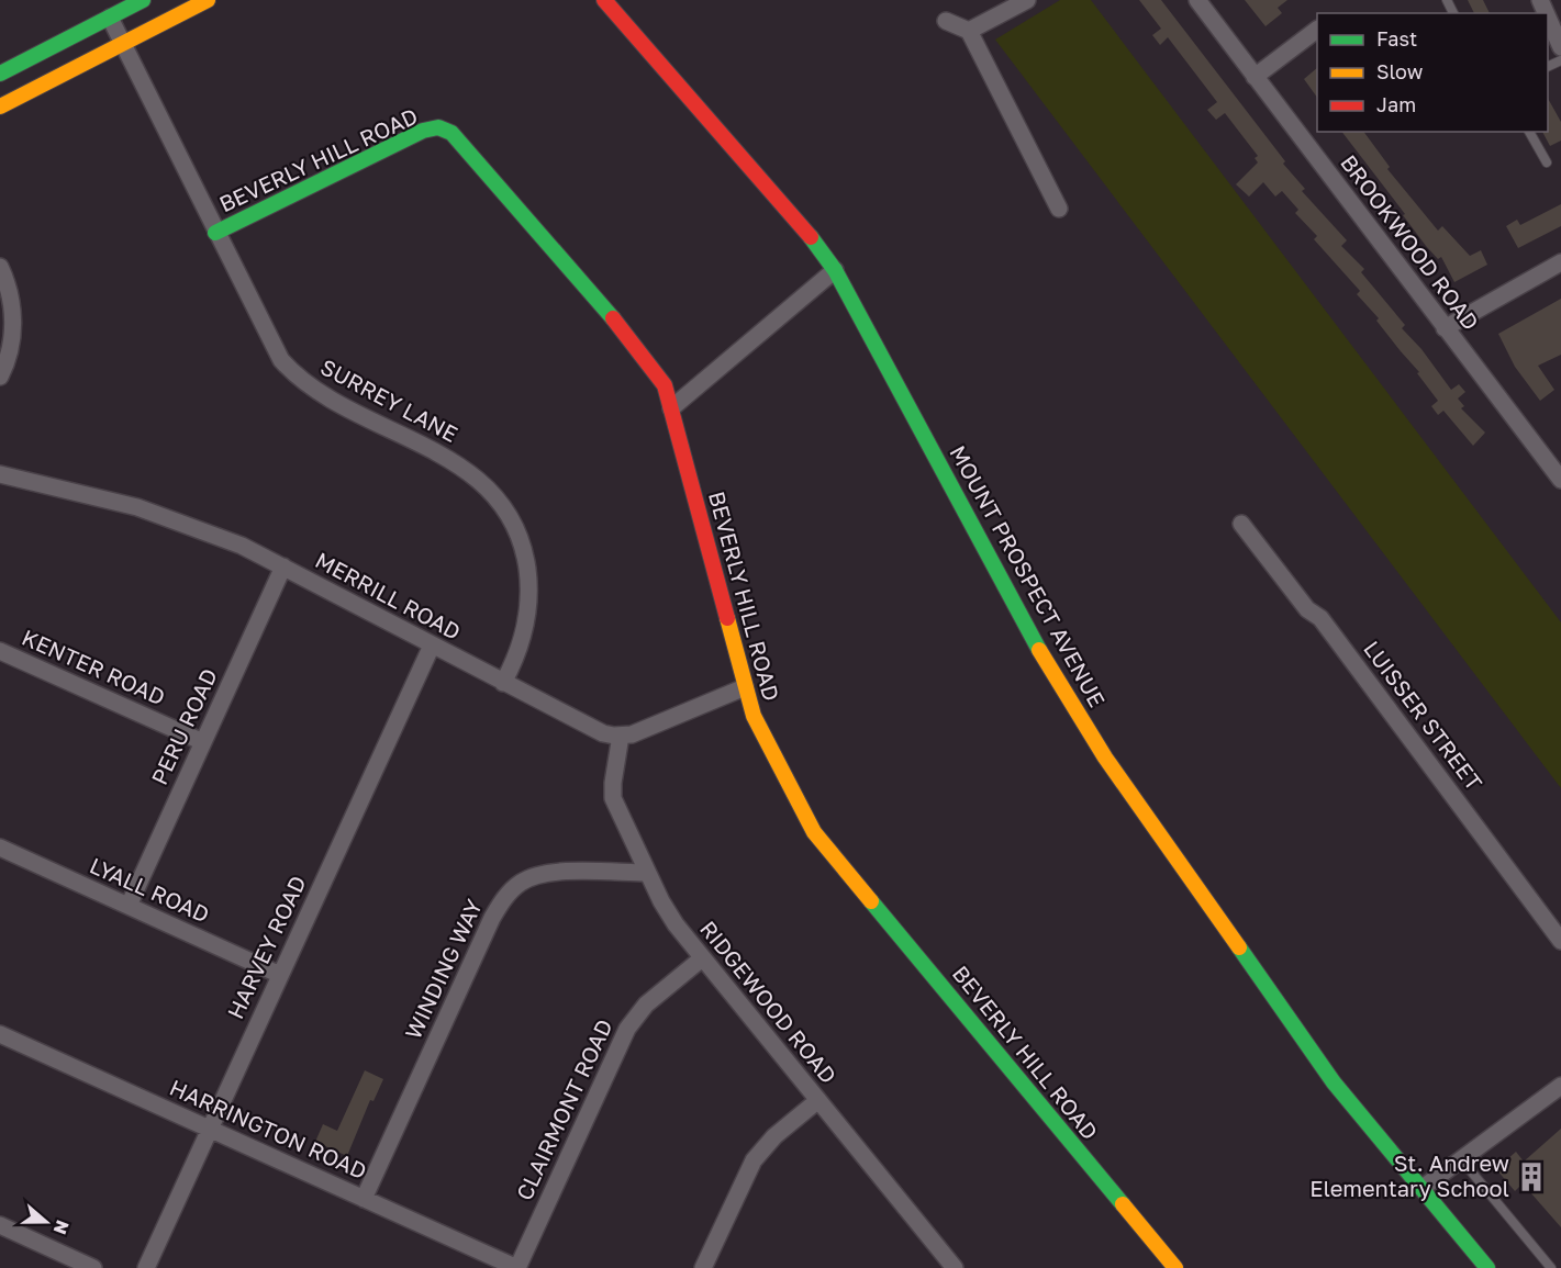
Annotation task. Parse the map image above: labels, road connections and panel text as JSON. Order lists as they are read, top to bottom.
{
  "streets": {
    "street": [
      "BEVERLY HILL ROAD",
      "BROOKWOOD ROAD",
      "SURREY LANE",
      "MOUNT PROSPECT AVENUE",
      "MERRILL ROAD",
      "KENTER ROAD",
      "LUISSER STREET",
      "PERU ROAD",
      "LYALL ROAD",
      "HARVEY ROAD",
      "WINDING WAY",
      "RIDGEWOOD ROAD",
      "CLAIRMONT ROAD",
      "HARRINGTON ROAD"
    ]
  },
  "crossings": [
    ["BEVERLY HILL ROAD", "SURREY LANE"],
    ["SURREY LANE", "MERRILL ROAD"],
    ["MERRILL ROAD", "PERU ROAD"],
    ["MERRILL ROAD", "HARVEY ROAD"],
    ["MERRILL ROAD", "RIDGEWOOD ROAD"],
    ["KENTER ROAD", "PERU ROAD"],
    ["PERU ROAD", "LYALL ROAD"],
    ["LYALL ROAD", "HARVEY ROAD"],
    ["HARVEY ROAD", "HARRINGTON ROAD"],
    ["WINDING WAY", "RIDGEWOOD ROAD"],
    ["WINDING WAY", "HARRINGTON ROAD"],
    ["RIDGEWOOD ROAD", "CLAIRMONT ROAD"],
    ["CLAIRMONT ROAD", "HARRINGTON ROAD"]
  ],
  "places": {
    "building": ["St. Andrew Elementary School"]
  },
  "legend": ["Fast", "Slow", "Jam"],
  "north": "right"
}
